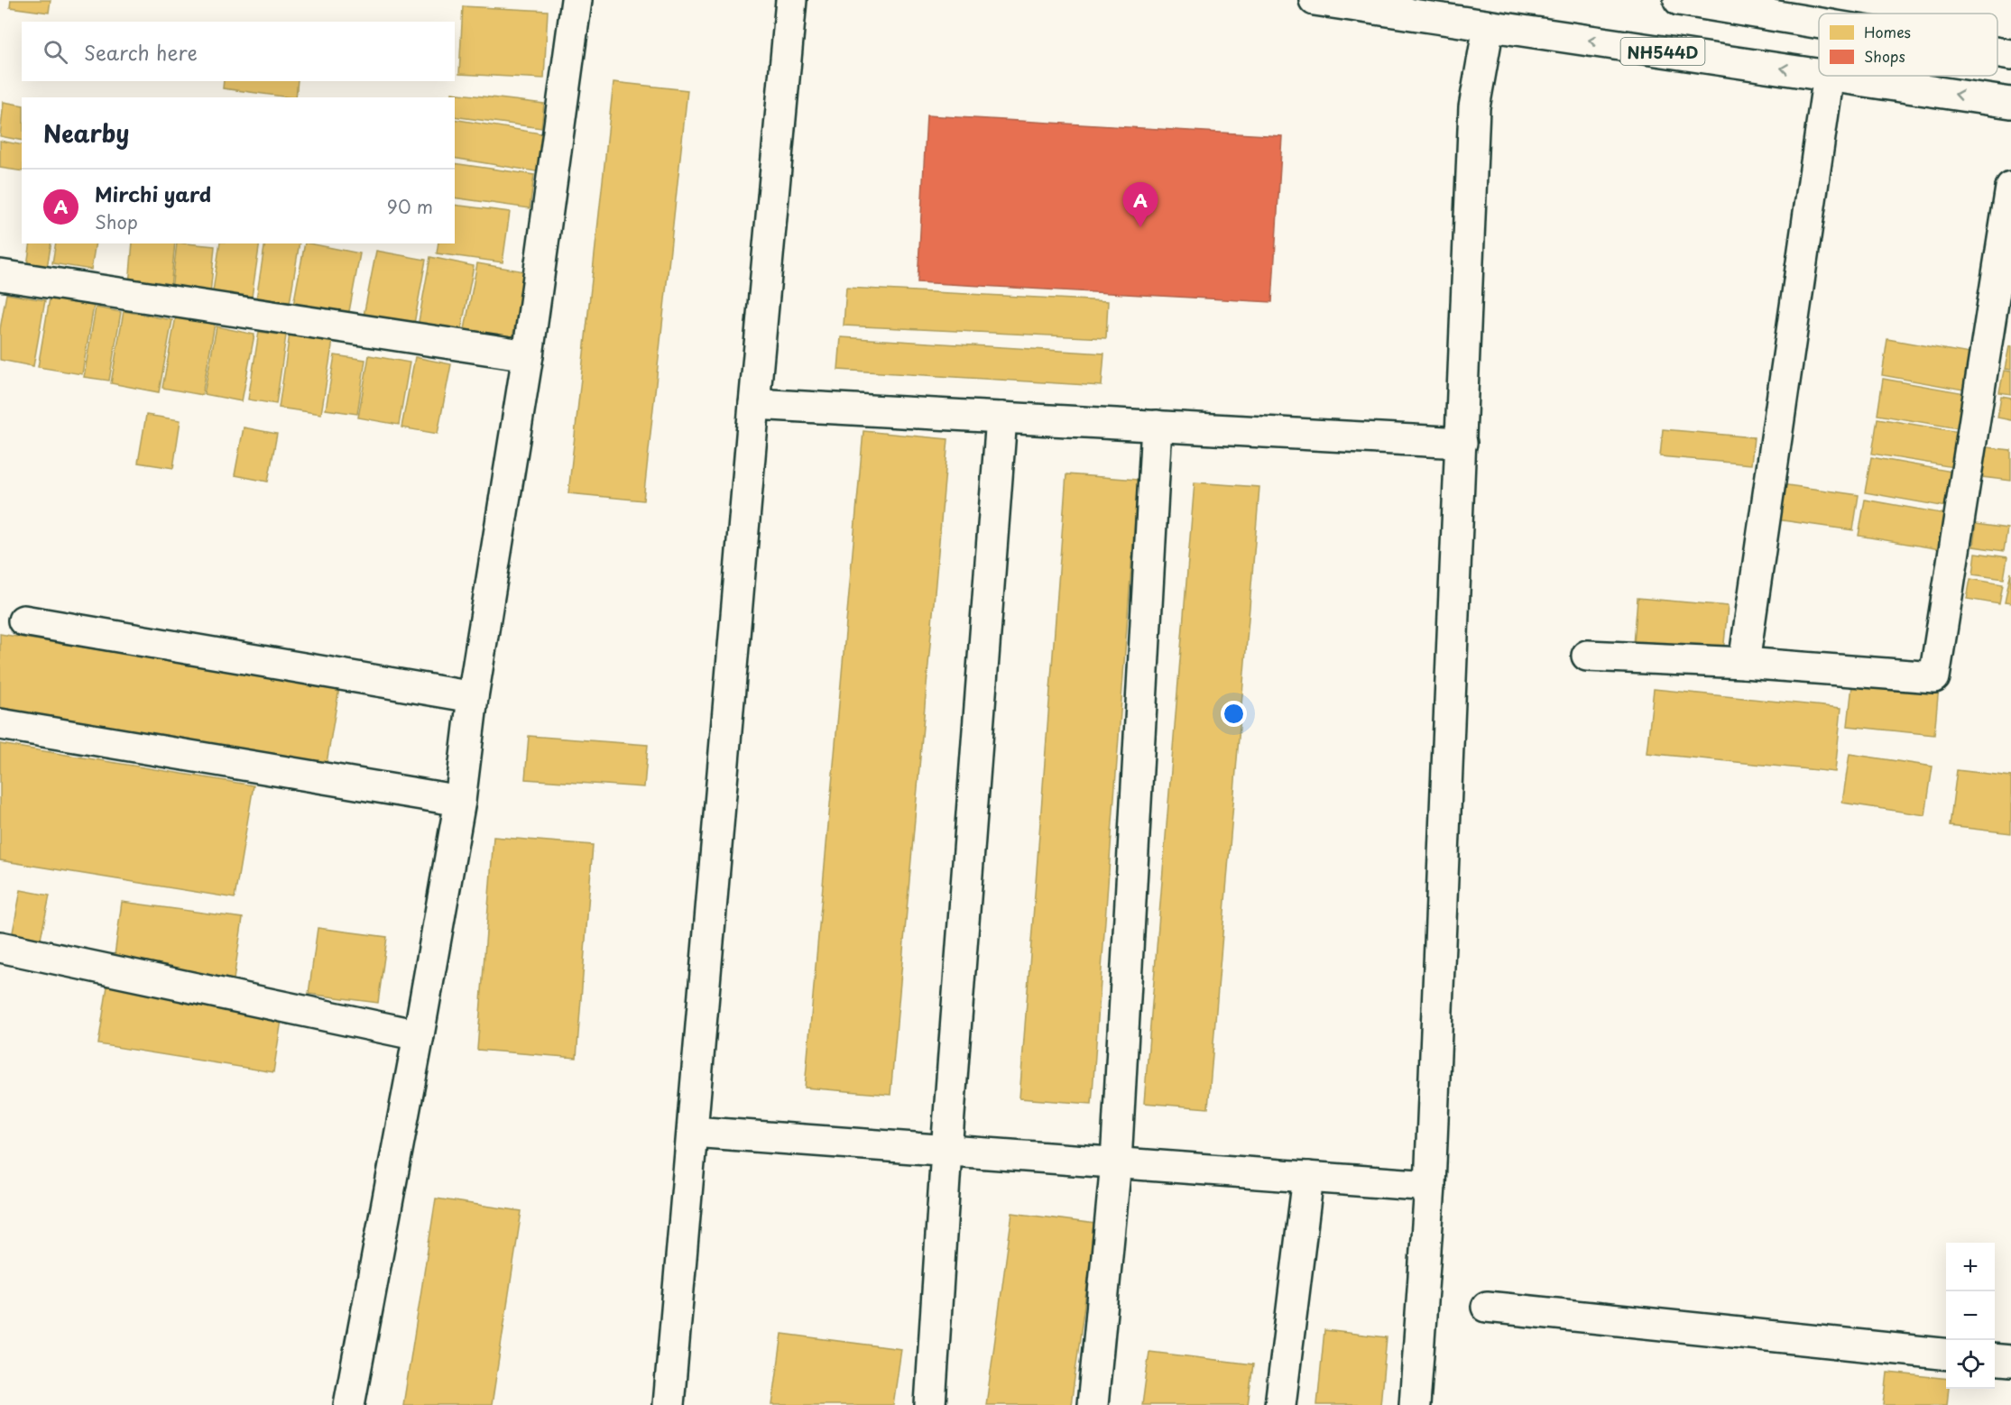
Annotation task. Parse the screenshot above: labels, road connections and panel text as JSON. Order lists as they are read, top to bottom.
{
  "streets": {
    "main road": ["NH544D"]
  },
  "legend": ["Homes", "Shops"],
  "page": {
    "search": "Search here",
    "heading": "Nearby",
    "list": [
      {
        "mark": "A",
        "name": "Mirchi yard",
        "note": "Shop",
        "value": "90 m"
      }
    ],
    "pins": "A",
    "map_buttons": ["+", "−"]
  }
}
